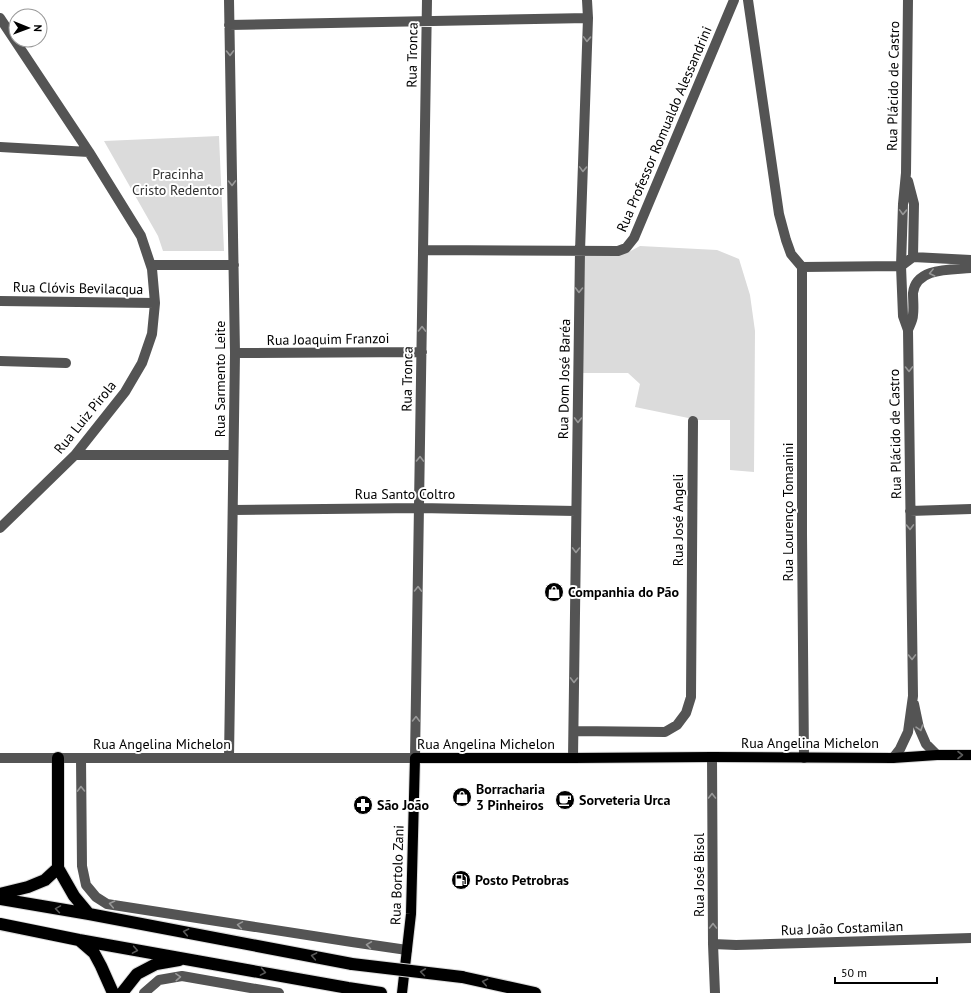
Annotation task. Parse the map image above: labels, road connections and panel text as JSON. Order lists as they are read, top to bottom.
{
  "streets": {
    "main road": ["Rua Angelina Michelon", "Rua Bortolo Zani"],
    "street": [
      "Rua Tronca",
      "Rua Plácido de Castro",
      "Rua Professor Romualdo Alessandrini",
      "Rua Clóvis Bevilacqua",
      "Rua Joaquim Franzoi",
      "Rua Sarmento Leite",
      "Rua Dom José Baréa",
      "Rua Luiz Pirola",
      "Rua Santo Coltro",
      "Rua Lourenço Tomanini",
      "Rua José Angeli",
      "Rua José Bisol",
      "Rua João Costamilan"
    ]
  },
  "crossings": [
    ["Rua Tronca", "Rua Professor Romualdo Alessandrini"],
    ["Rua Tronca", "Rua Joaquim Franzoi"],
    ["Rua Tronca", "Rua Santo Coltro"],
    ["Rua Tronca", "Rua Angelina Michelon"],
    ["Rua Tronca", "Rua Bortolo Zani"],
    ["Rua Plácido de Castro", "Rua Angelina Michelon"],
    ["Rua Professor Romualdo Alessandrini", "Rua Dom José Baréa"],
    ["Rua Clóvis Bevilacqua", "Rua Luiz Pirola"],
    ["Rua Joaquim Franzoi", "Rua Sarmento Leite"],
    ["Rua Sarmento Leite", "Rua Santo Coltro"],
    ["Rua Sarmento Leite", "Rua Angelina Michelon"],
    ["Rua Dom José Baréa", "Rua Santo Coltro"],
    ["Rua Dom José Baréa", "Rua José Angeli"],
    ["Rua Dom José Baréa", "Rua Angelina Michelon"],
    ["Rua Lourenço Tomanini", "Rua Angelina Michelon"],
    ["Rua Angelina Michelon", "Rua Bortolo Zani"],
    ["Rua Angelina Michelon", "Rua José Bisol"],
    ["Rua José Bisol", "Rua João Costamilan"]
  ],
  "one_way": [
    "Rua Tronca",
    "Rua Plácido de Castro",
    "Rua Dom José Baréa",
    "Rua José Bisol"
  ],
  "parks": ["Pracinha Cristo Redentor"],
  "places": {
    "shop": ["Companhia do Pão", "Borracharia 3 Pinheiros"],
    "cafe": ["Sorveteria Urca"],
    "pharmacy": ["São João"],
    "fuel station": ["Posto Petrobras"]
  },
  "scale_bar": "50 m",
  "north": "right"
}
